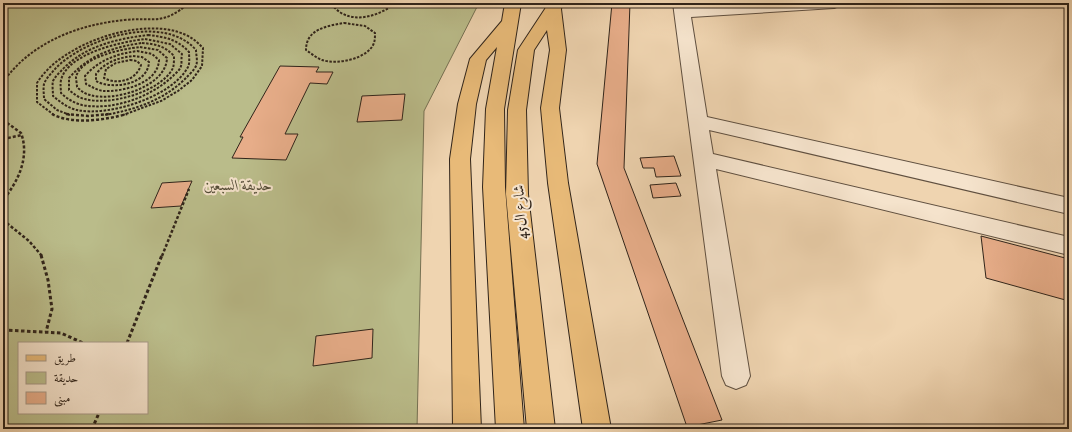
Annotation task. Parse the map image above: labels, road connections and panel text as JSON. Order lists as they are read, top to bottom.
{
  "streets": {
    "main road": ["شارع ال45"]
  },
  "parks": ["حديقة السبعين"],
  "legend": ["طريق", "حديقة", "مبنى"]
}
